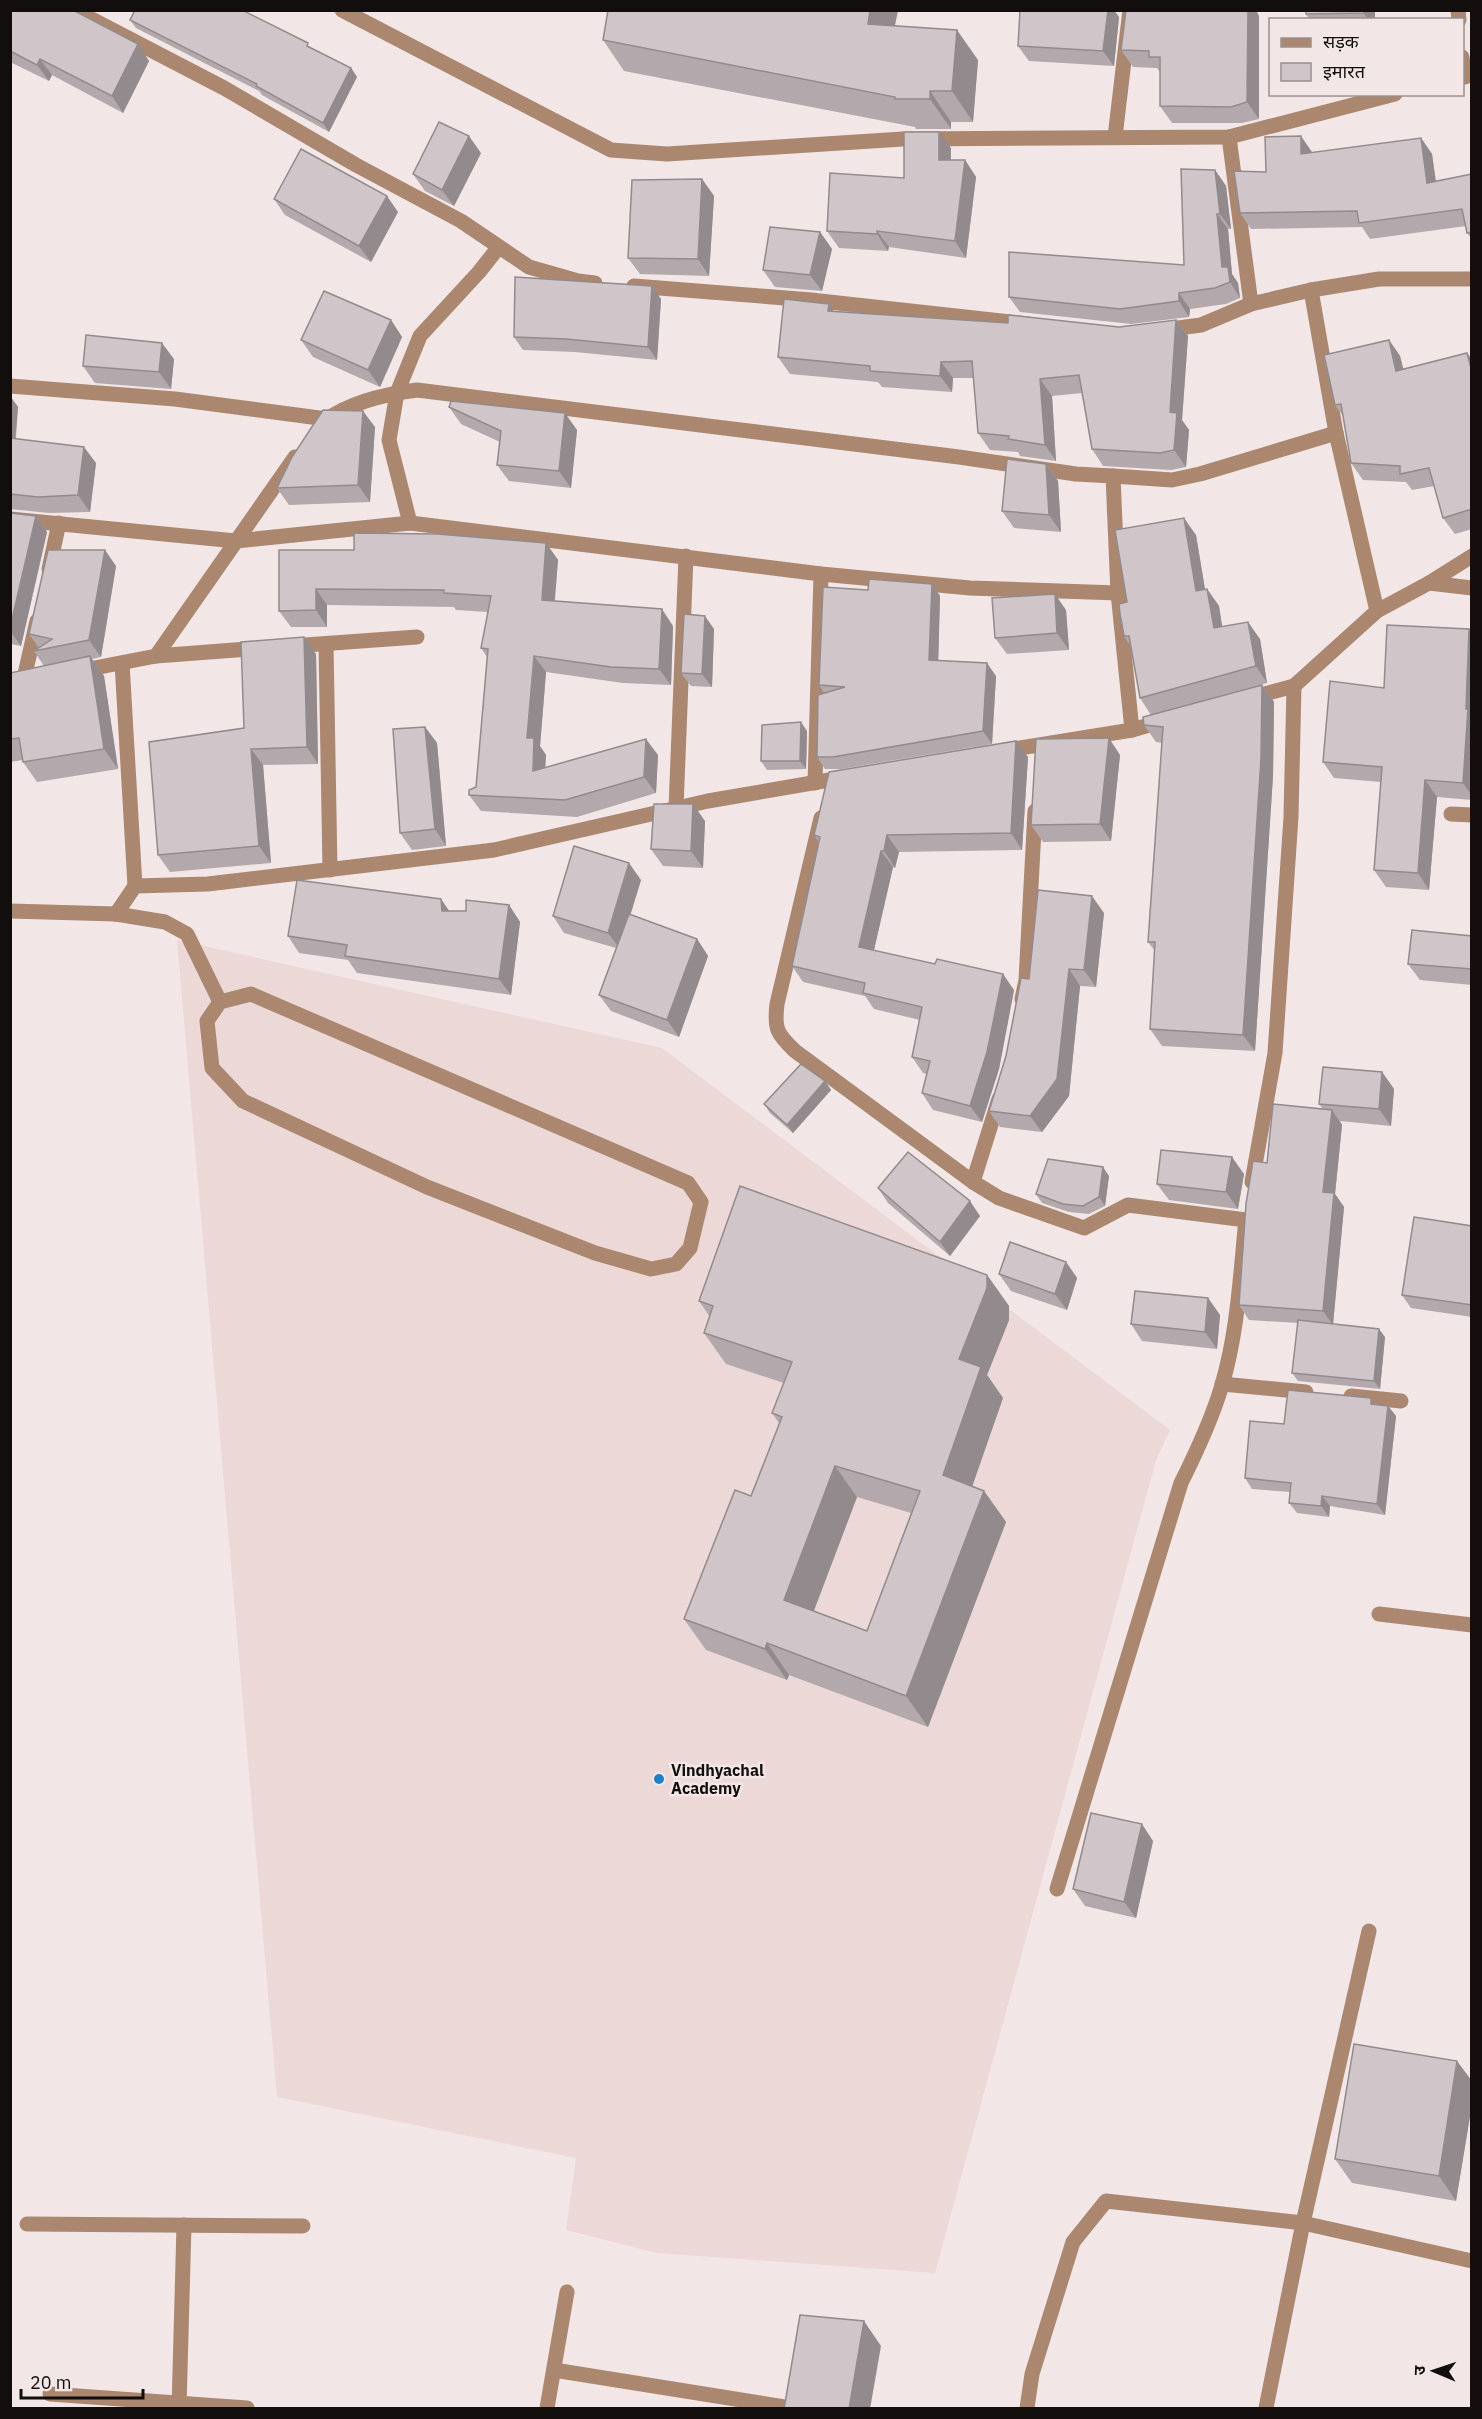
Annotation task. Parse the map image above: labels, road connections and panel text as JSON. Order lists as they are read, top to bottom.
{
  "places": ["Vindhyachal Academy"],
  "legend": ["सड़क", "इमारत"],
  "scale_bar": "20 m",
  "north": "left"
}
